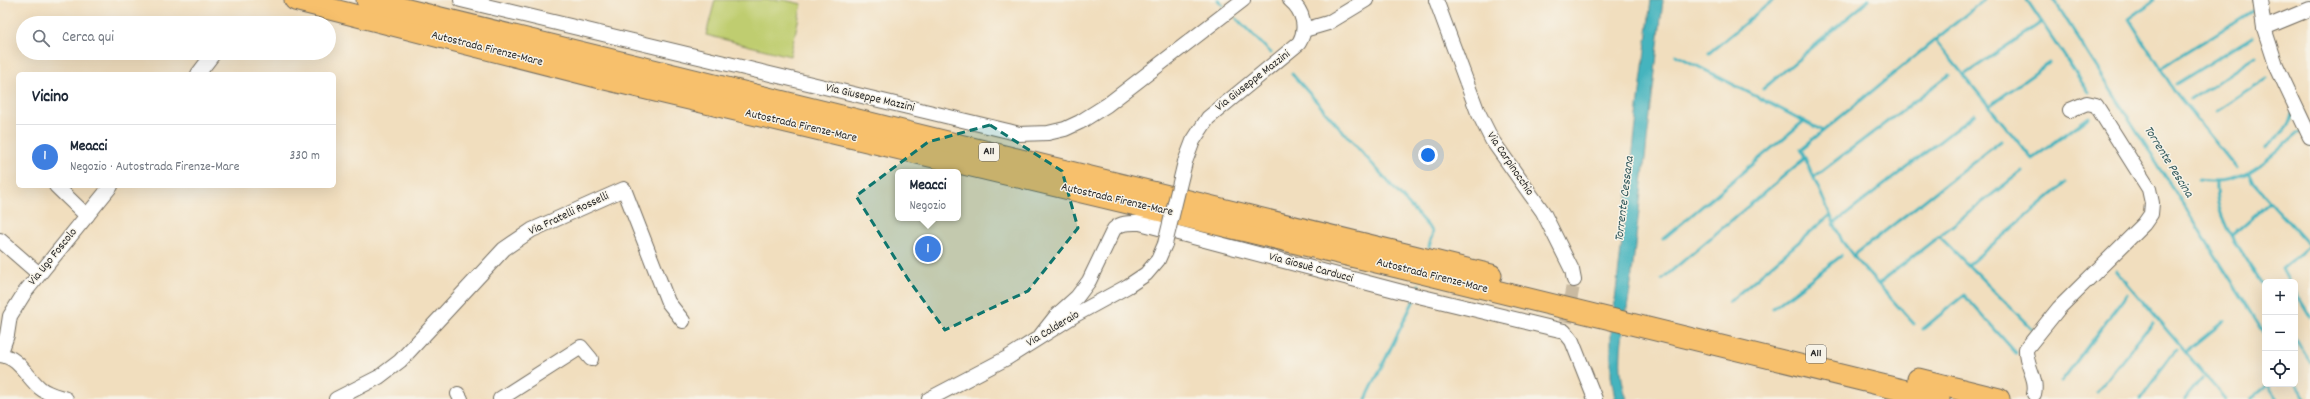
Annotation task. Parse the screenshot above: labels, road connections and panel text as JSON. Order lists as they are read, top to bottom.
{
  "streets": {
    "highway": ["Autostrada Firenze-Mare", "A11"],
    "street": [
      "Via Giuseppe Mazzini",
      "Via Carpinocchio",
      "Via Fratelli Rosselli",
      "Via Ugo Foscolo",
      "Via Giosuè Carducci",
      "Via Calderaio"
    ]
  },
  "crossings": [
    ["Via Giuseppe Mazzini", "Via Calderaio"],
    ["Via Giosuè Carducci", "Via Calderaio"]
  ],
  "water": ["Torrente Pescina", "Torrente Cessana"],
  "page": {
    "search": "Cerca qui",
    "heading": "Vicino",
    "list": [
      {
        "mark": "1",
        "name": "Meacci",
        "note": "Negozio · Autostrada Firenze-Mare",
        "value": "330 m"
      }
    ],
    "popup": ["Meacci", "Negozio"],
    "pins": "1",
    "map_buttons": ["+", "−"]
  }
}
